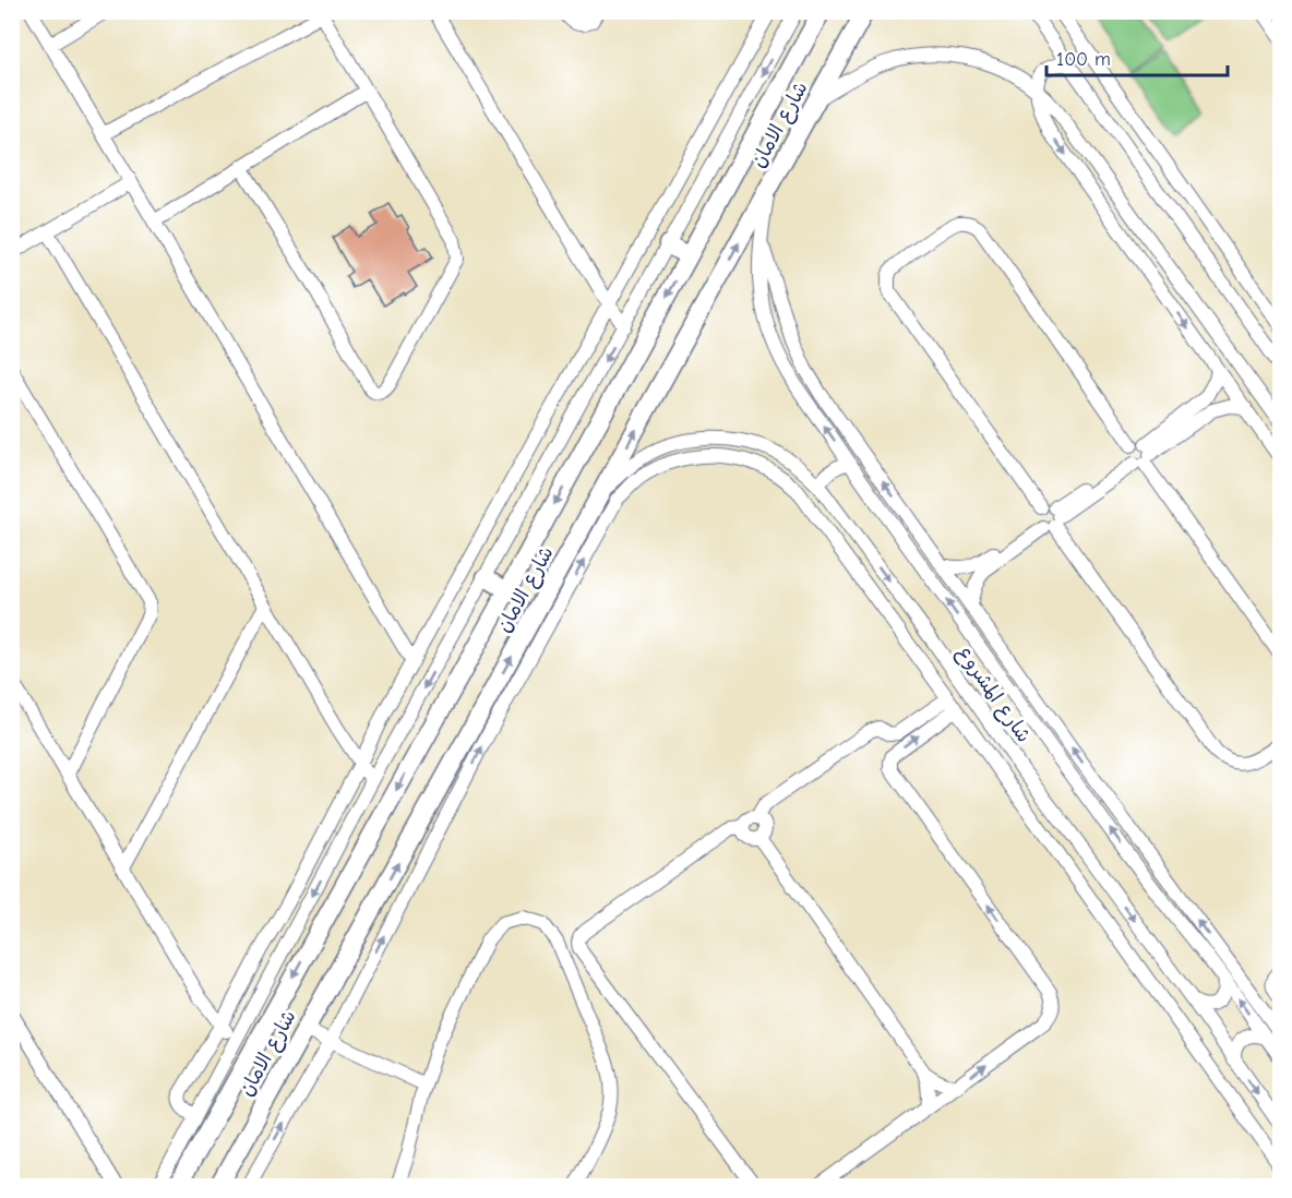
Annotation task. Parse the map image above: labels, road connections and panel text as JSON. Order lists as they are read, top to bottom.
{
  "streets": {
    "street": ["شارع الامان", "شارع المشروع"]
  },
  "crossings": [
    ["شارع الامان", "شارع المشروع"]
  ],
  "scale_bar": "100 m"
}
